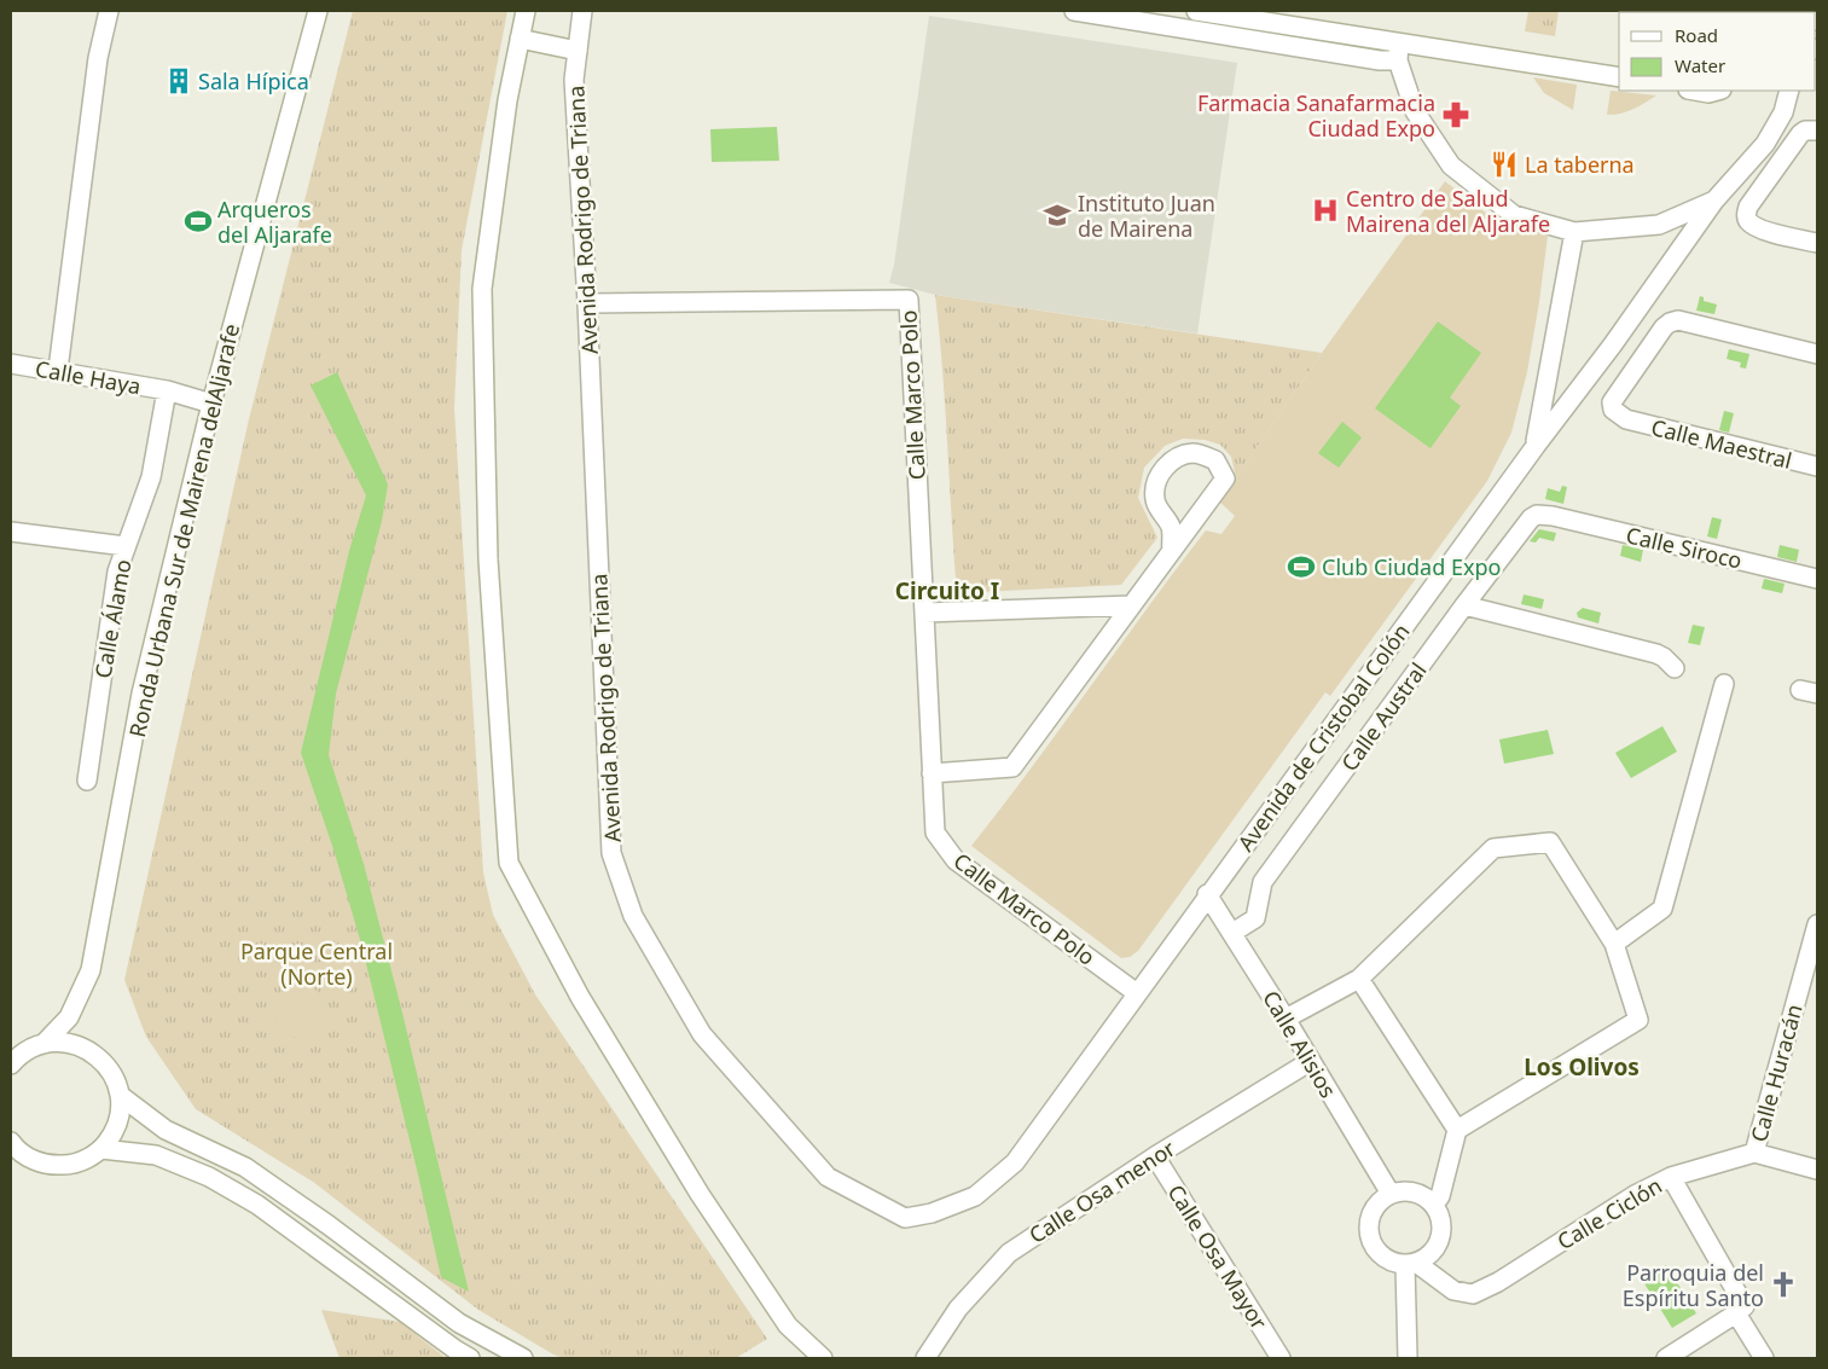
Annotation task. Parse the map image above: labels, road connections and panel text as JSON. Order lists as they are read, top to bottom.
{
  "streets": {
    "street": [
      "Avenida Rodrigo de Triana",
      "Calle Haya",
      "Calle Marco Polo",
      "Calle Maestral",
      "Ronda Urbana Sur de Mairena delAljarafe",
      "Calle Siroco",
      "Calle Álamo",
      "Calle Austral",
      "Avenida de Cristobal Colón",
      "Calle Alisios",
      "Calle Huracán",
      "Calle Osa menor",
      "Calle Ciclón",
      "Calle Osa Mayor"
    ]
  },
  "crossings": [
    ["Avenida Rodrigo de Triana", "Calle Marco Polo"],
    ["Avenida Rodrigo de Triana", "Avenida de Cristobal Colón"],
    ["Calle Haya", "Ronda Urbana Sur de Mairena delAljarafe"],
    ["Calle Haya", "Calle Álamo"],
    ["Calle Marco Polo", "Avenida de Cristobal Colón"],
    ["Calle Siroco", "Calle Austral"],
    ["Calle Austral", "Calle Alisios"],
    ["Avenida de Cristobal Colón", "Calle Alisios"],
    ["Calle Alisios", "Calle Osa menor"],
    ["Calle Alisios", "Calle Ciclón"],
    ["Calle Huracán", "Calle Ciclón"],
    ["Calle Osa menor", "Calle Osa Mayor"]
  ],
  "districts": ["Circuito I", "Los Olivos"],
  "parks": ["Parque Central (Norte)"],
  "places": {
    "building": ["Sala Hípica"],
    "pharmacy": ["Farmacia Sanafarmacia Ciudad Expo"],
    "restaurant": ["La taberna"],
    "hospital": ["Centro de Salud Mairena del Aljarafe"],
    "school or university": ["Instituto Juan de Mairena"],
    "sports": ["Arqueros del Aljarafe", "Club Ciudad Expo"],
    "church": ["Parroquia del Espíritu Santo"]
  },
  "legend": ["Road", "Water"]
}
